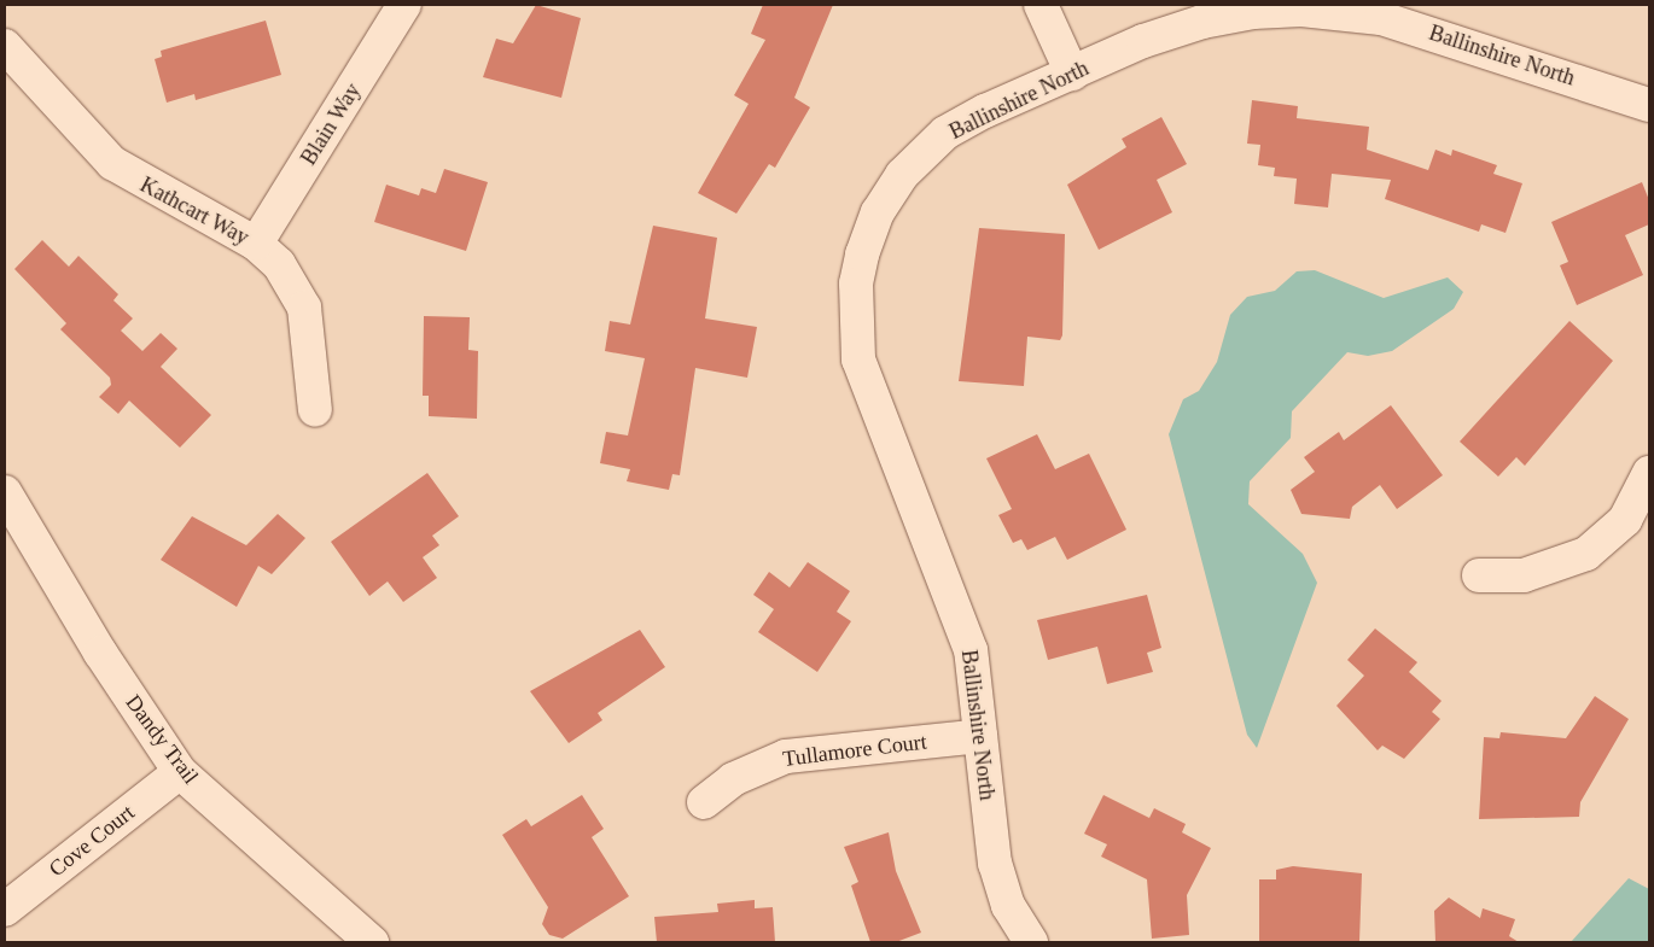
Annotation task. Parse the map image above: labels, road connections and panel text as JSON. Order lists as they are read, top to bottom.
{
  "streets": {
    "street": [
      "Ballinshire North",
      "Blain Way",
      "Kathcart Way",
      "Dandy Trail",
      "Tullamore Court",
      "Cove Court"
    ]
  },
  "crossings": [
    ["Ballinshire North", "Tullamore Court"],
    ["Blain Way", "Kathcart Way"],
    ["Dandy Trail", "Cove Court"]
  ]
}
